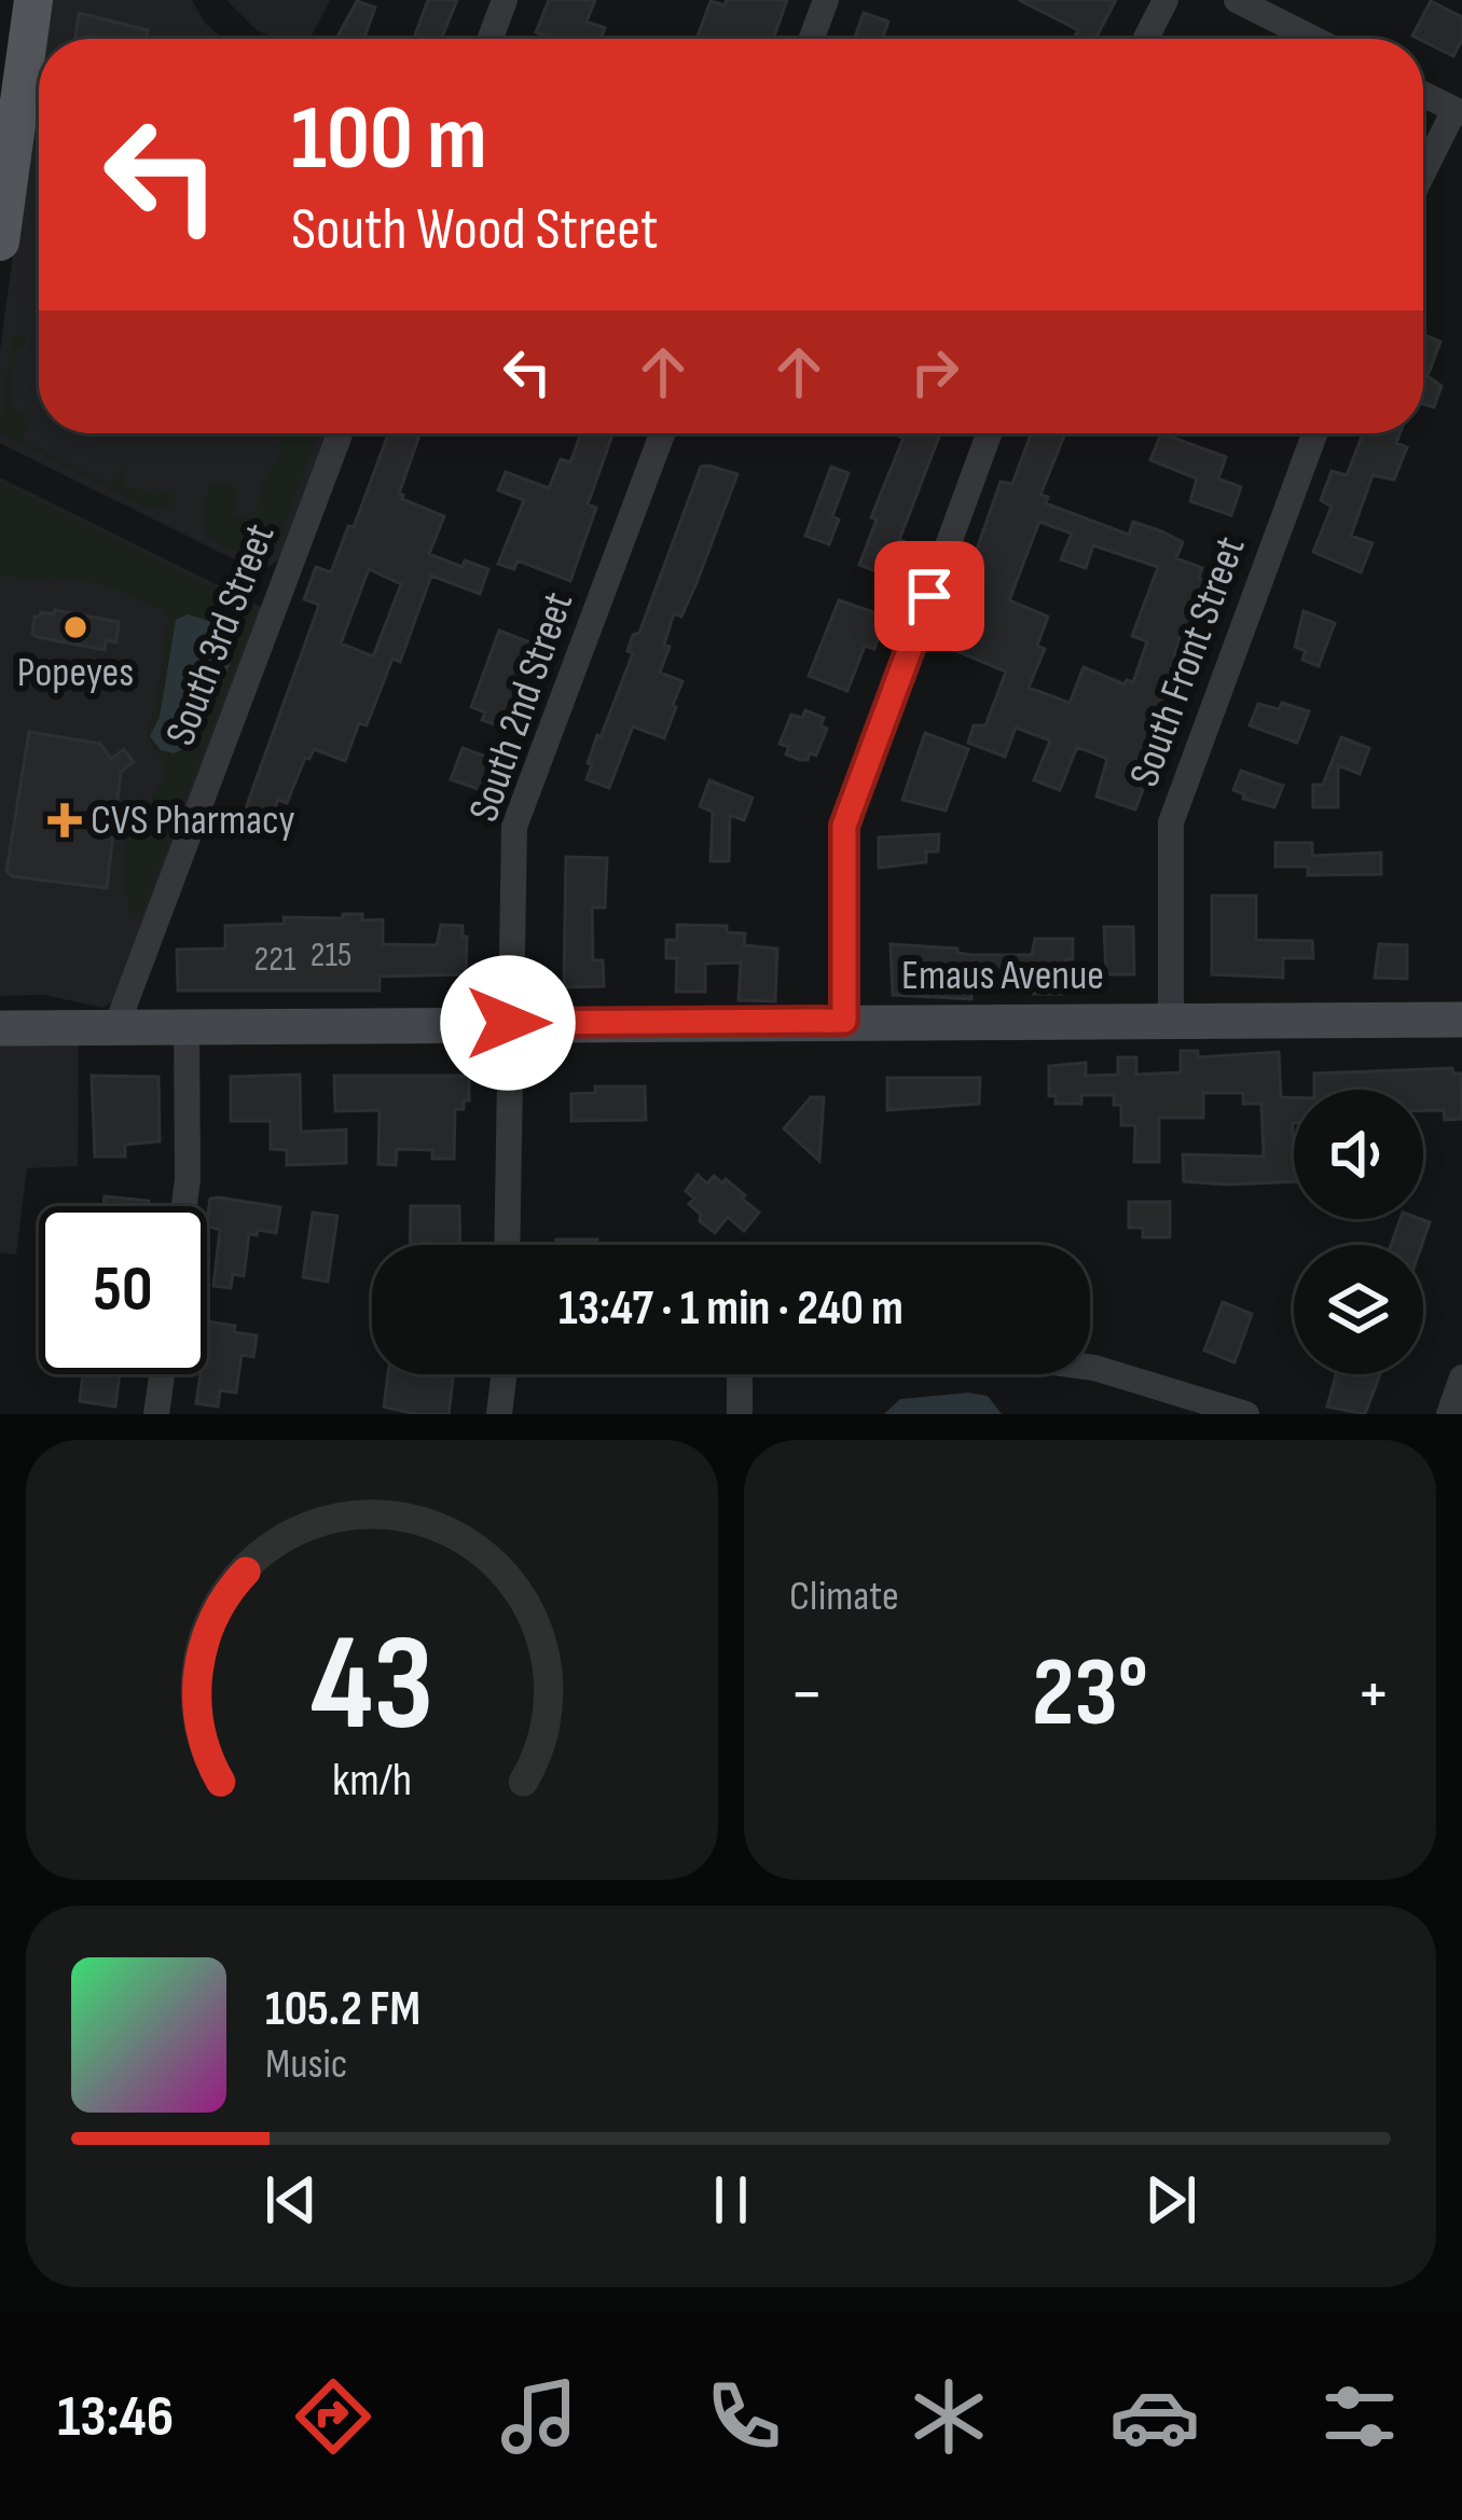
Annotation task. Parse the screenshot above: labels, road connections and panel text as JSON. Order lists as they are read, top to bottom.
{
  "streets": {
    "main road": ["Emaus Avenue"],
    "street": ["South 3rd Street", "South Front Street", "South 2nd Street"]
  },
  "crossings": [
    ["South 3rd Street", "Emaus Avenue"],
    ["South Front Street", "Emaus Avenue"],
    ["South 2nd Street", "Emaus Avenue"]
  ],
  "places": {
    "other": ["Popeyes"],
    "health": ["CVS Pharmacy"]
  },
  "house_numbers": ["215", "221"],
  "page": {
    "turn": ["100 m", "South Wood Street"],
    "limit": "50",
    "trip": "13:47 · 1 min · 240 m",
    "tile": "Climate",
    "heat": ["−", "23°", "+"],
    "song": ["105.2 FM", "Music"],
    "tabs": "13:46",
    "gauge": ["43", "km/h"]
  }
}
